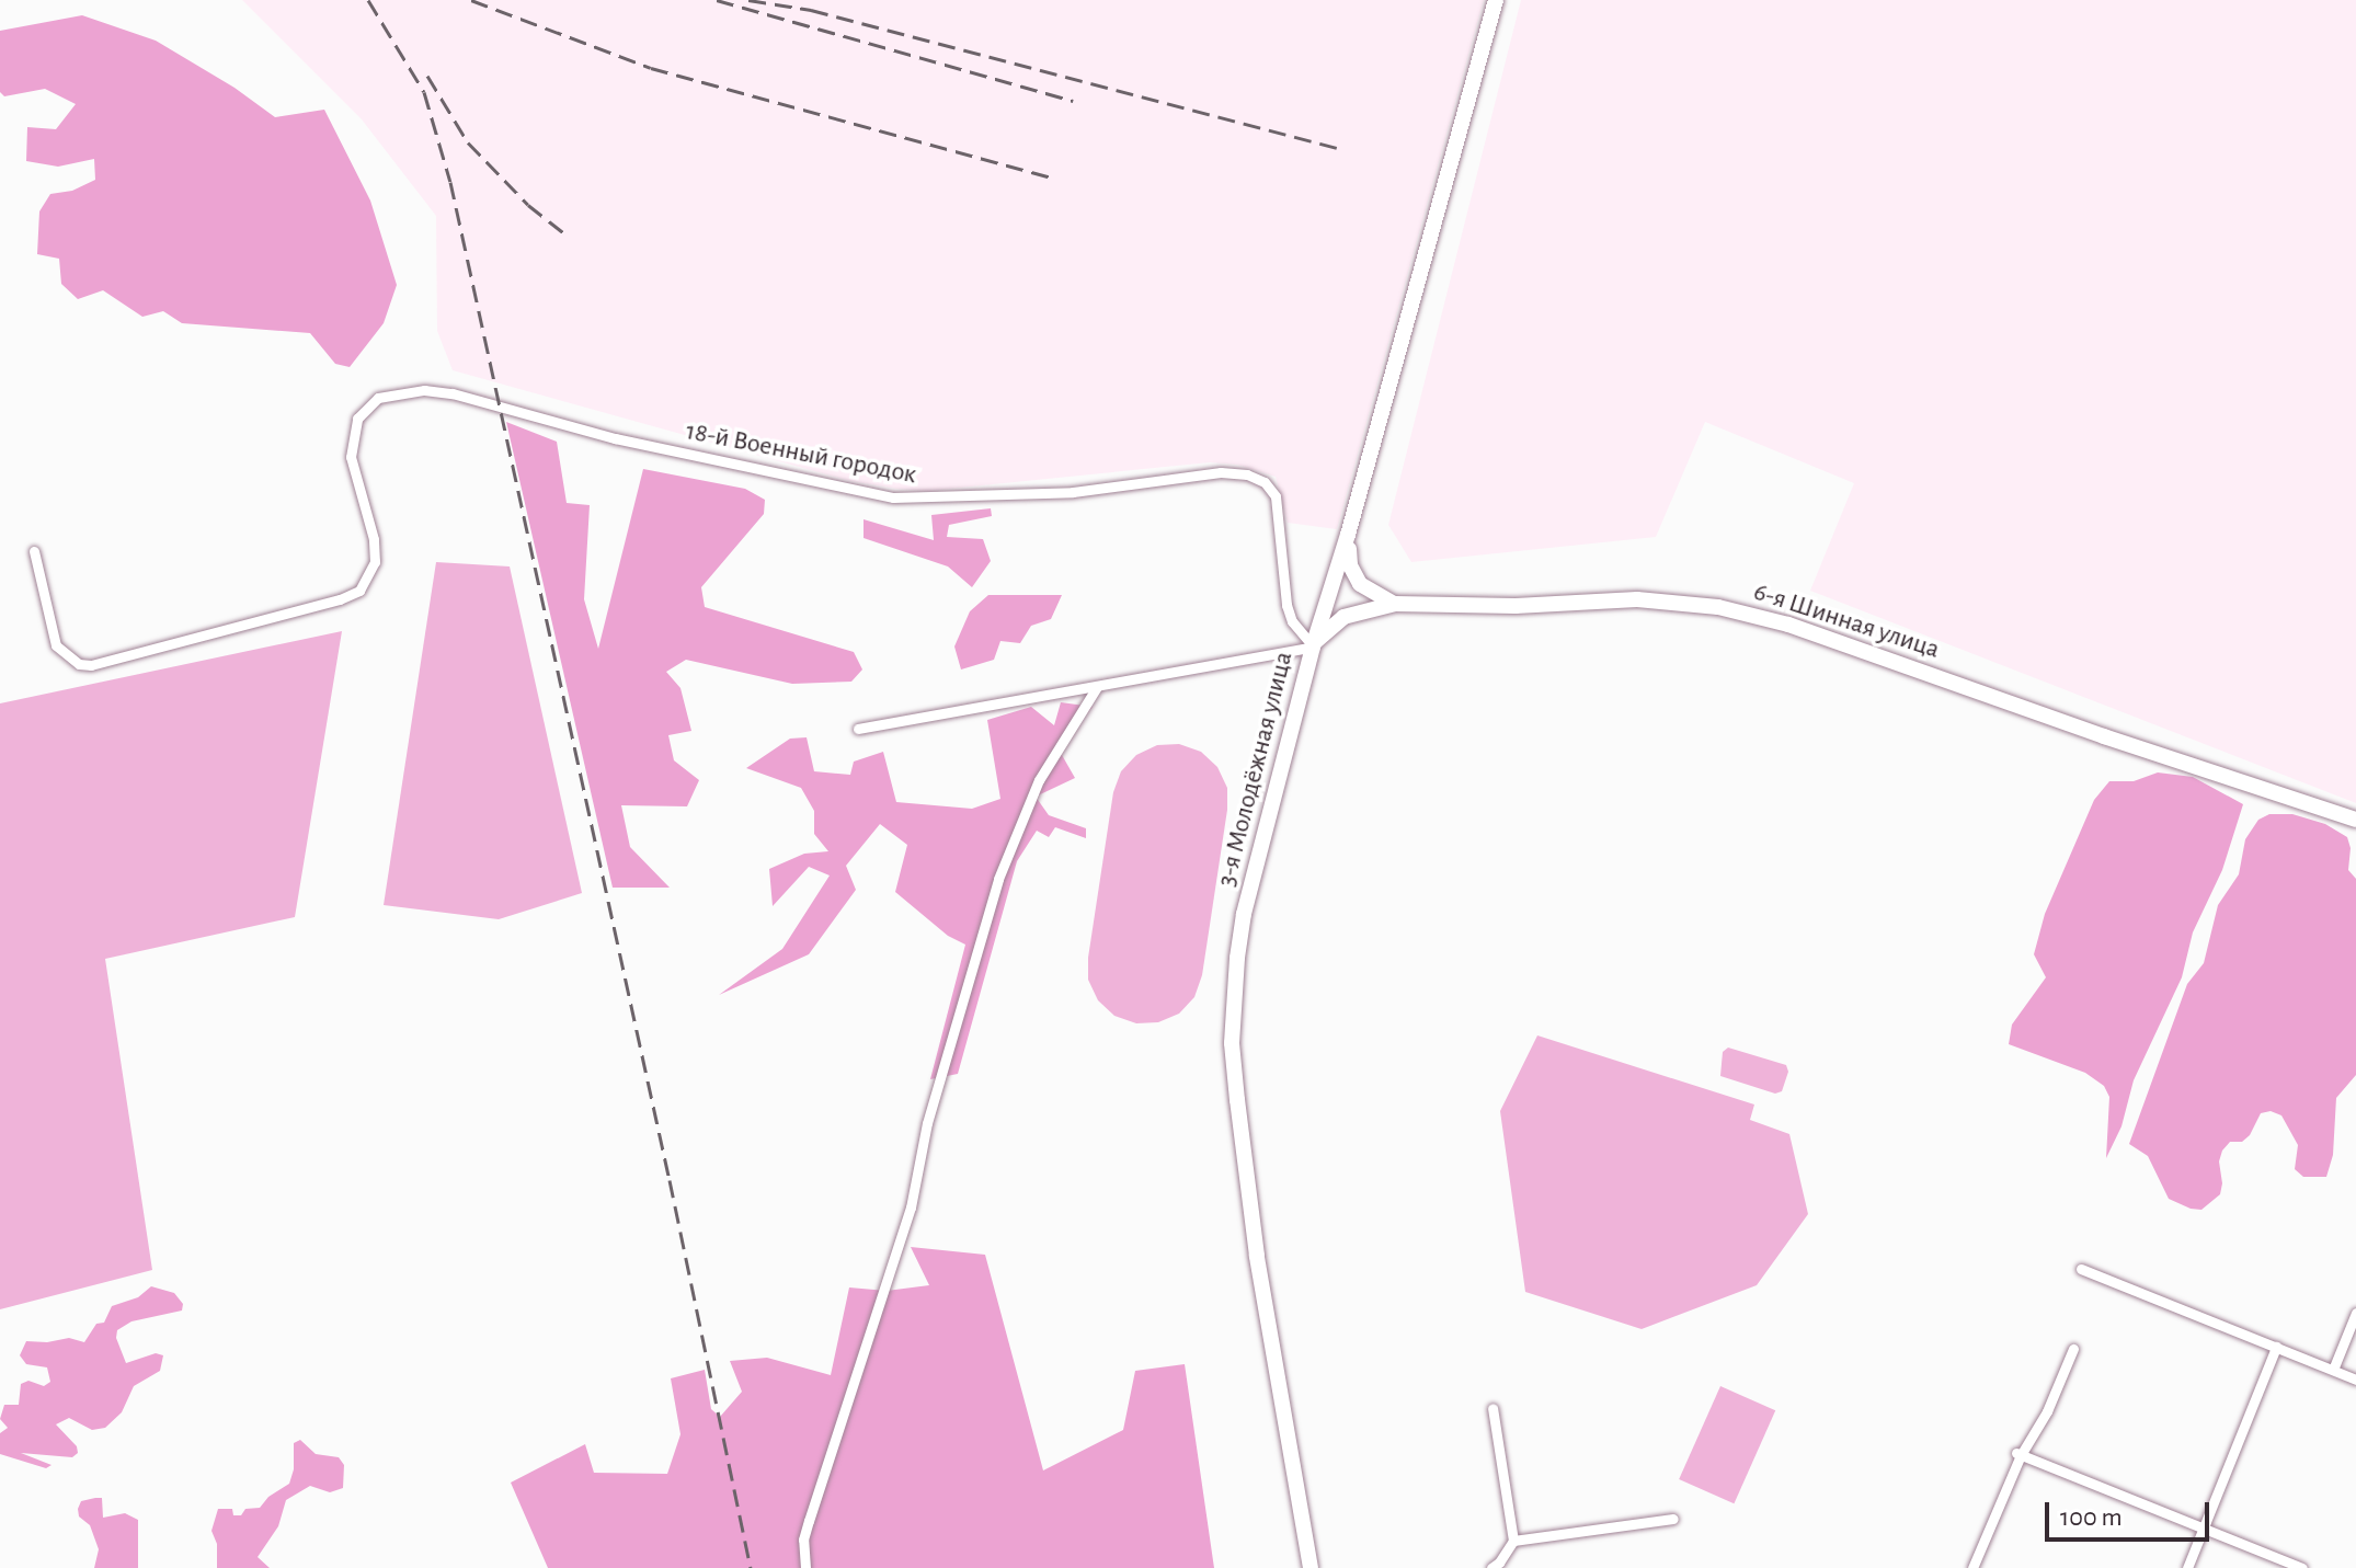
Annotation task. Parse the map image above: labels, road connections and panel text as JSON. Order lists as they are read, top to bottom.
{
  "streets": {
    "main road": ["6-я Шинная улица", "3-я Молодёжная улица"],
    "street": ["18-й Военный городок"]
  },
  "crossings": [
    ["18-й Военный городок", "6-я Шинная улица"],
    ["18-й Военный городок", "3-я Молодёжная улица"],
    ["6-я Шинная улица", "3-я Молодёжная улица"]
  ],
  "scale_bar": "100 m"
}
